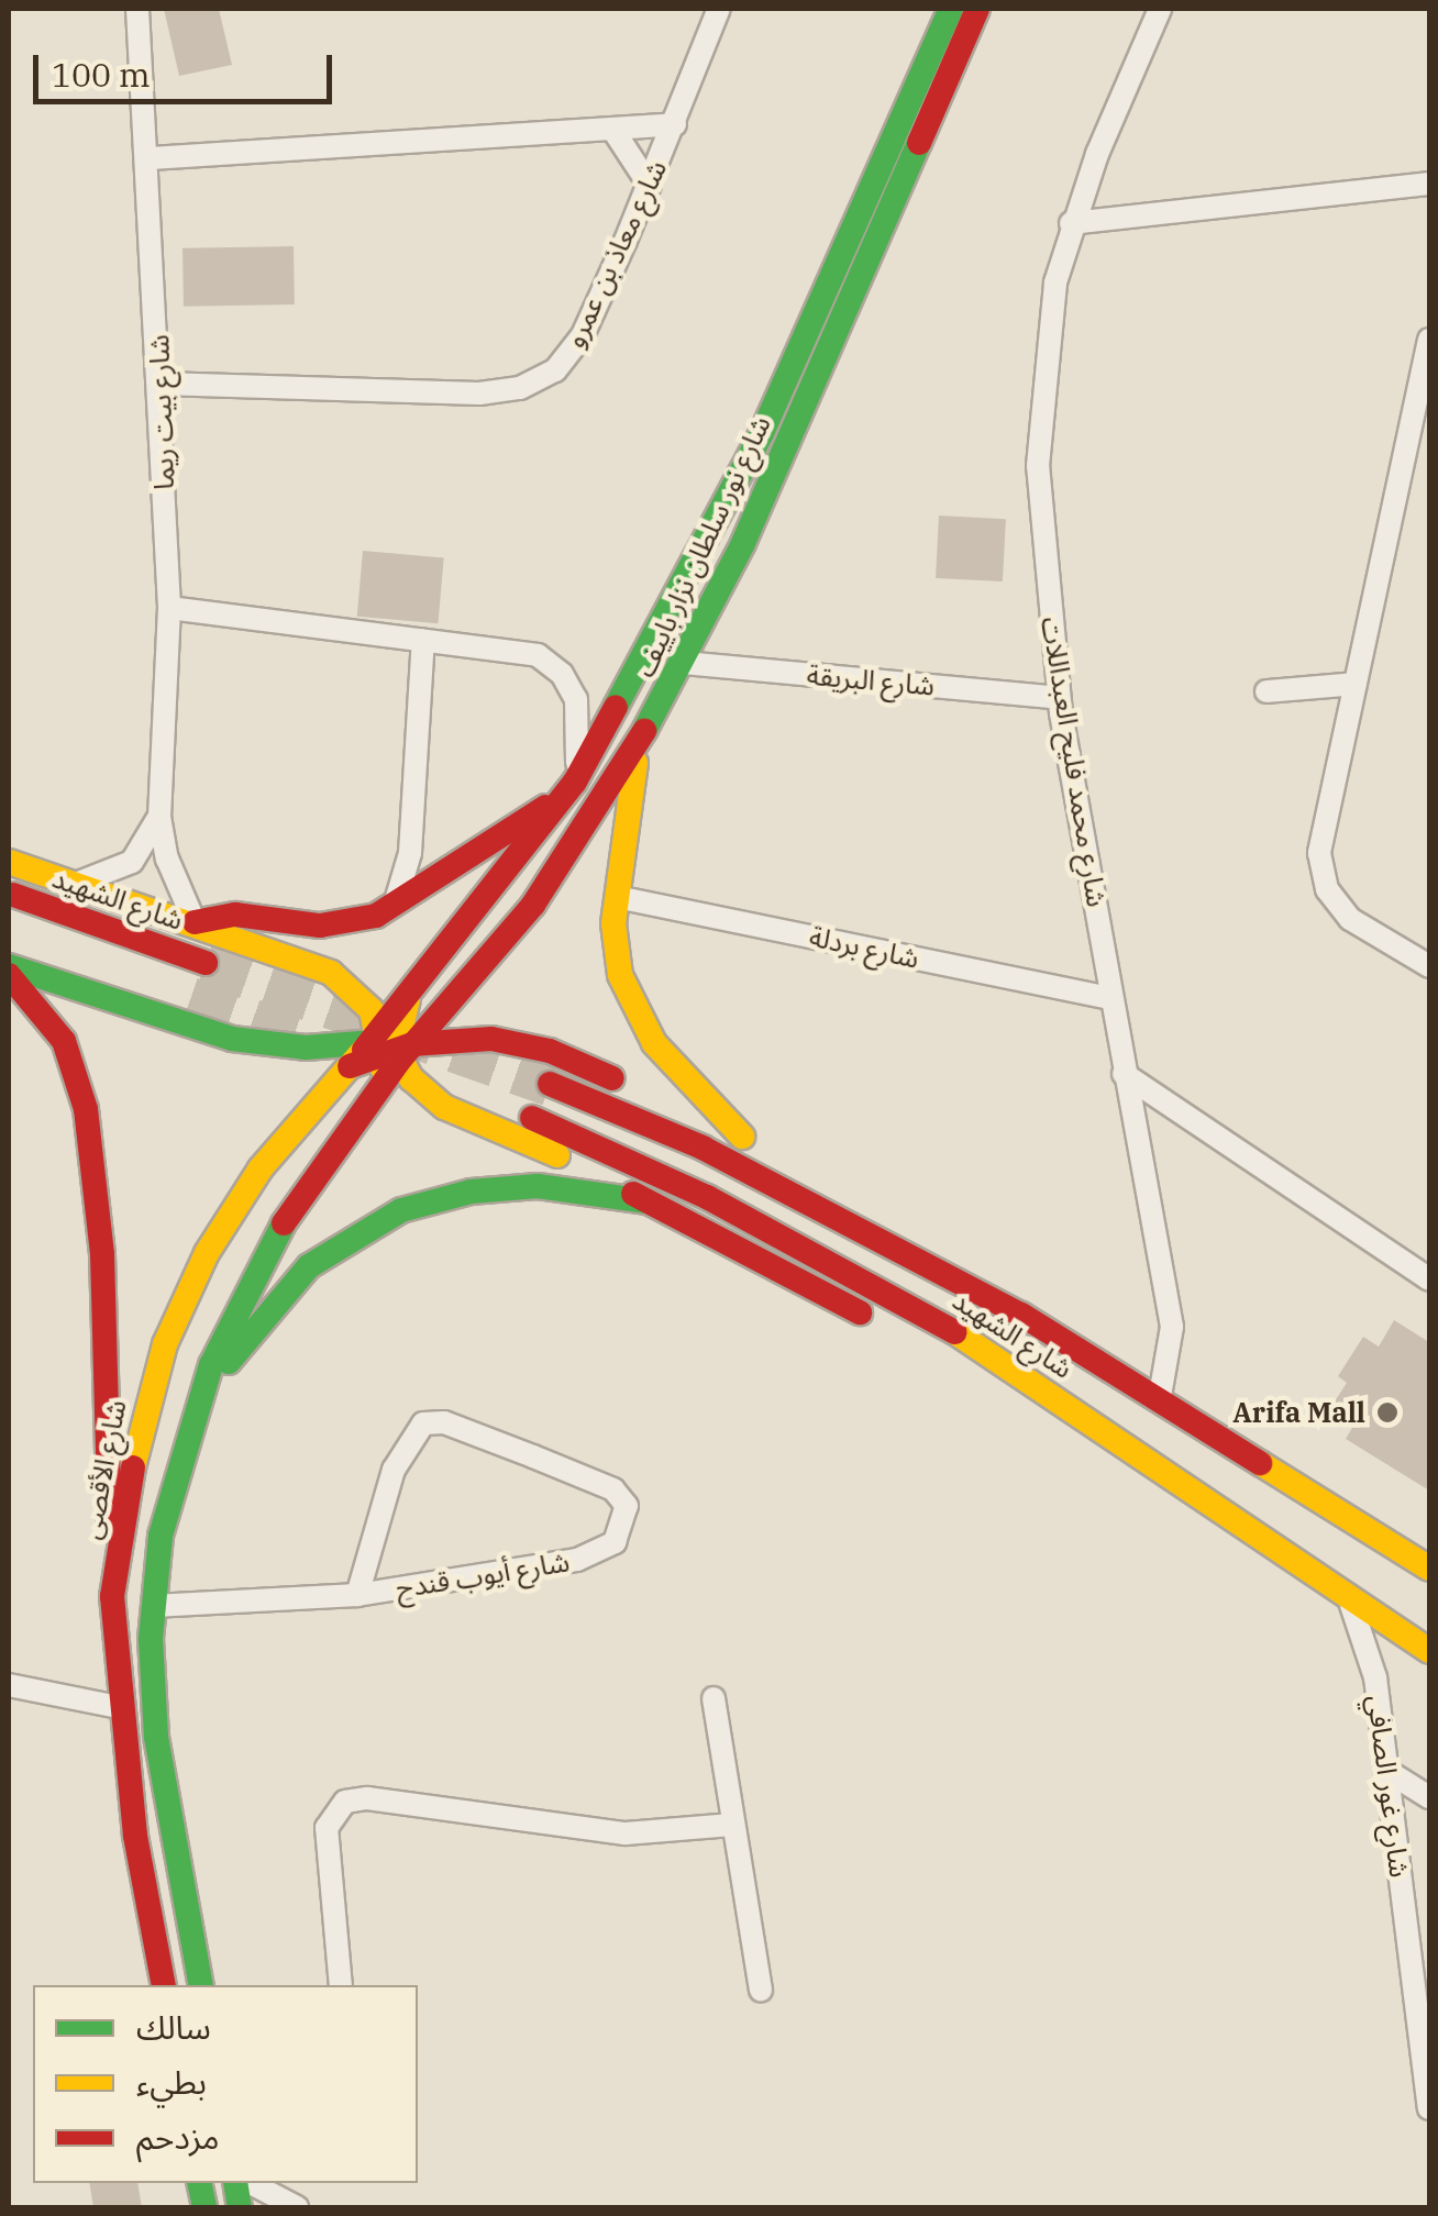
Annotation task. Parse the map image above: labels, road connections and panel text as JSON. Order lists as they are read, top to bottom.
{
  "streets": {
    "main road": ["شارع نور سلطان نزار باييف", "شارع الشهيد", "شارع الأقصى"],
    "street": [
      "شارع معاذ بن عمرو",
      "شارع بيت ريما",
      "شارع البريقة",
      "شارع محمد فليح العبداللات",
      "شارع بردلة",
      "شارع أيوب قندح",
      "شارع غور الصافي"
    ]
  },
  "crossings": [
    ["شارع معاذ بن عمرو", "شارع بيت ريما"],
    ["شارع نور سلطان نزار باييف", "شارع البريقة"],
    ["شارع نور سلطان نزار باييف", "شارع الأقصى"],
    ["شارع البريقة", "شارع محمد فليح العبداللات"],
    ["شارع محمد فليح العبداللات", "شارع الشهيد"],
    ["شارع محمد فليح العبداللات", "شارع بردلة"],
    ["شارع الشهيد", "شارع غور الصافي"]
  ],
  "places": ["Arifa Mall"],
  "legend": ["سالك", "بطيء", "مزدحم"],
  "scale_bar": "100 m"
}
